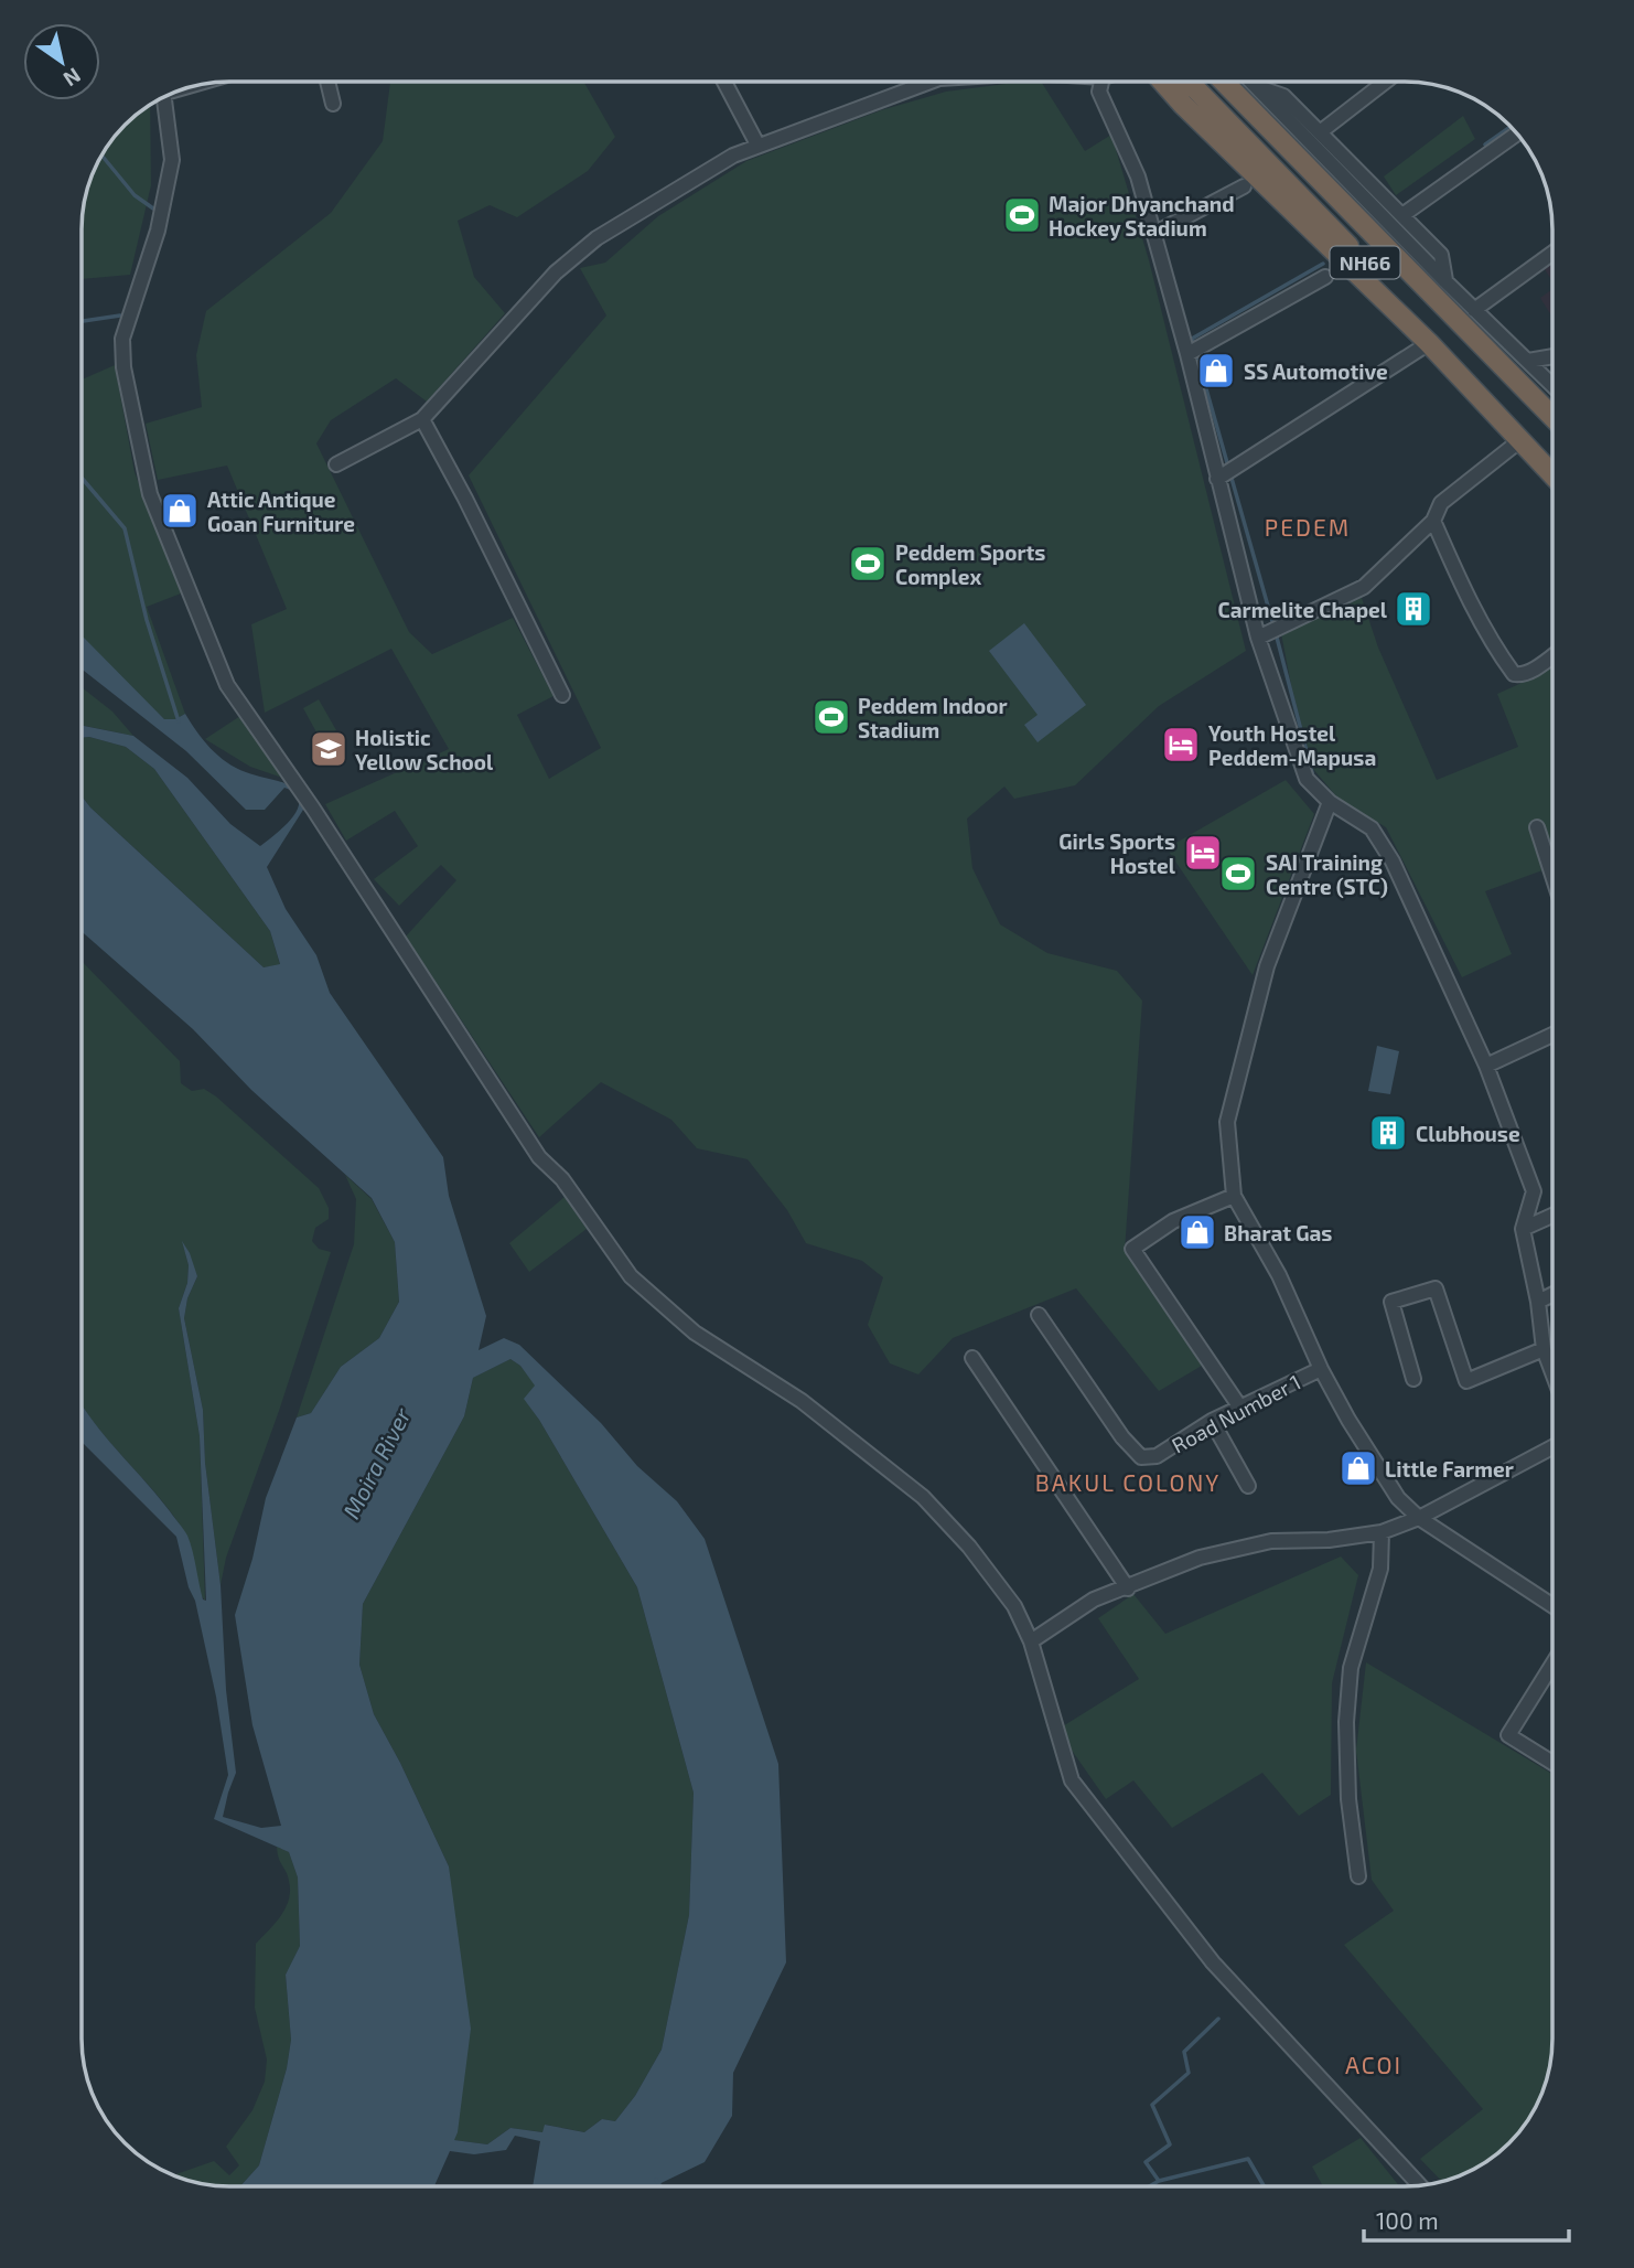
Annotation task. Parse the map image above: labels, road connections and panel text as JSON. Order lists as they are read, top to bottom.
{
  "streets": {
    "highway": ["NH66"],
    "street": ["Road Number 1"]
  },
  "districts": ["PEDEM", "BAKUL COLONY", "ACOI"],
  "water": ["Moira River"],
  "places": {
    "sports": [
      "Major Dhyanchand Hockey Stadium",
      "Peddem Sports Complex",
      "Peddem Indoor Stadium",
      "SAI Training Centre (STC)"
    ],
    "shop": [
      "SS Automotive",
      "Attic Antique Goan Furniture",
      "Bharat Gas",
      "Little Farmer"
    ],
    "building": ["Carmelite Chapel", "Clubhouse"],
    "hotel": ["Youth Hostel Peddem-Mapusa", "Girls Sports Hostel"],
    "school or university": ["Holistic Yellow School"]
  },
  "scale_bar": "100 m",
  "north": "bottom right"
}
